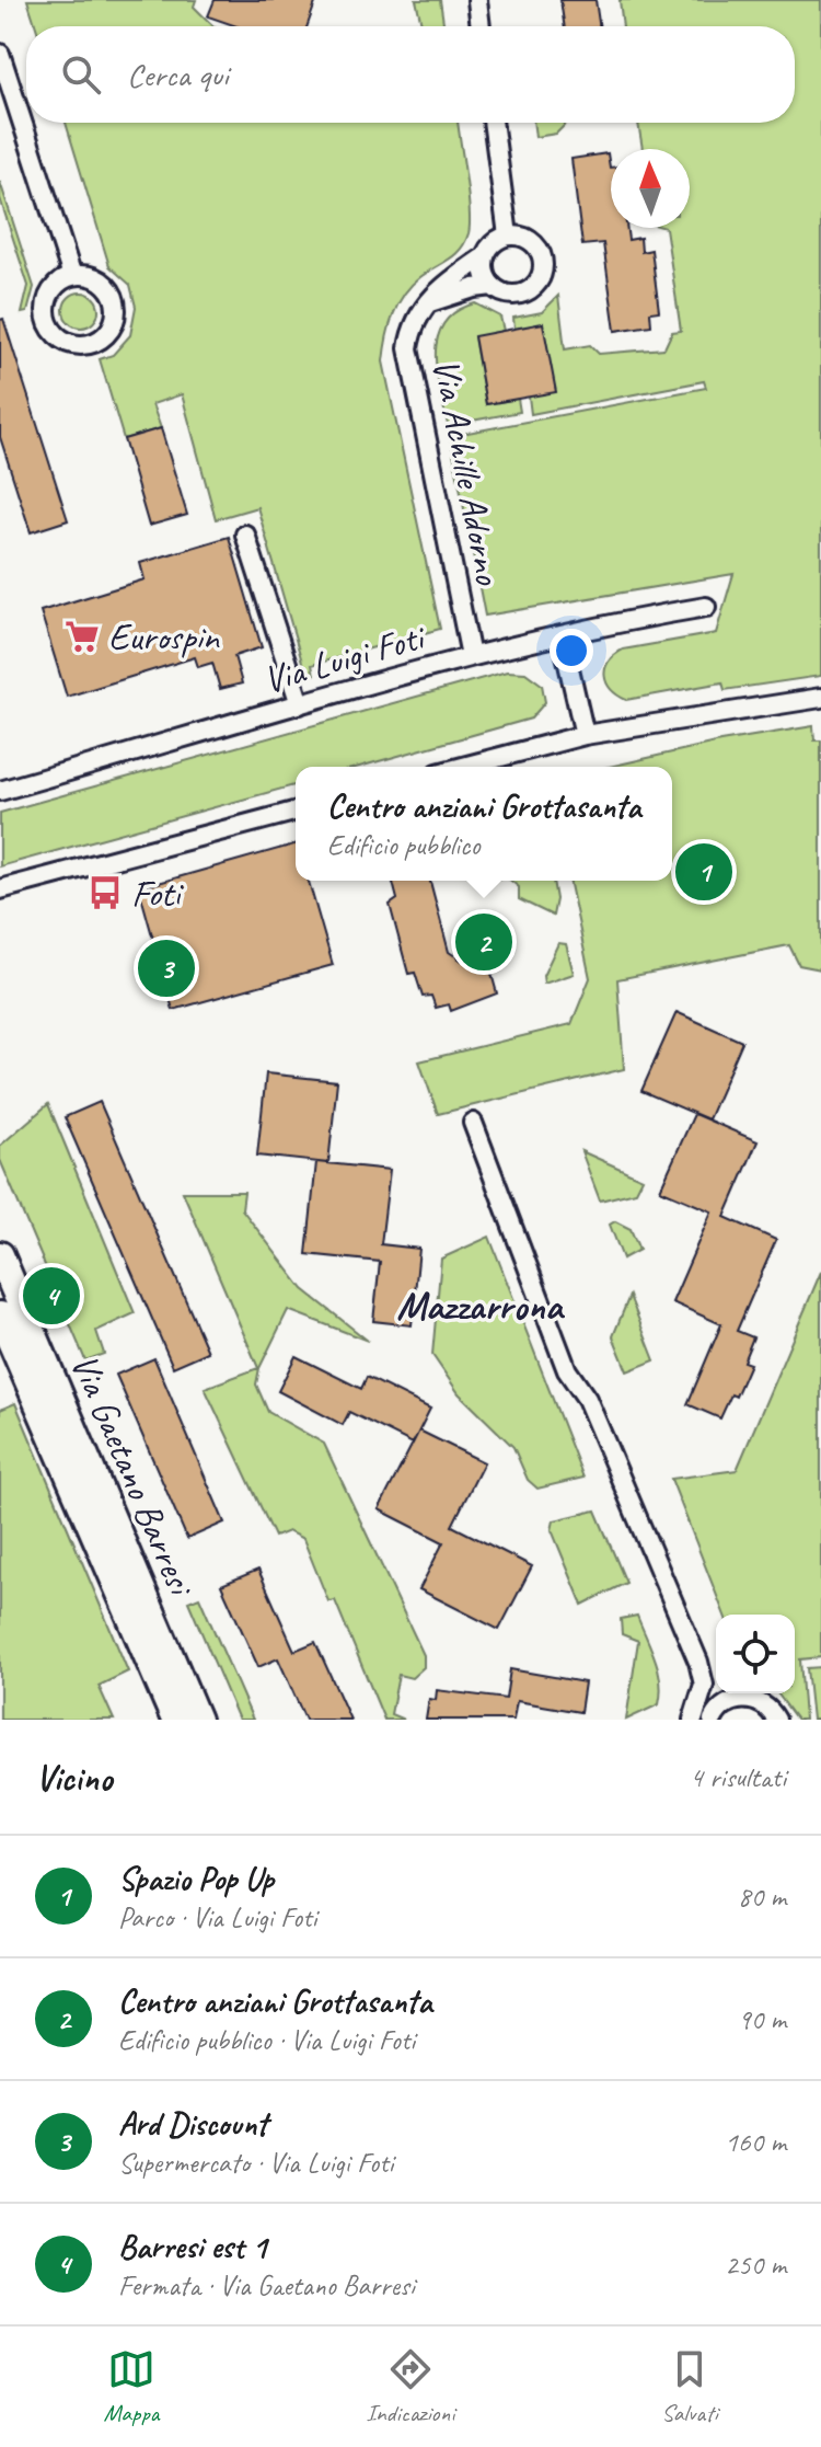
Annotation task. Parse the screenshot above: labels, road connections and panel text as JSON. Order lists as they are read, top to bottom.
{
  "streets": {
    "street": ["Via Achille Adorno", "Via Luigi Foti", "Via Gaetano Barresi"]
  },
  "crossings": [
    ["Via Achille Adorno", "Via Luigi Foti"]
  ],
  "districts": ["Mazzarrona"],
  "places": {
    "supermarket": ["Eurospin"],
    "bus stop": ["Foti"]
  },
  "north": "top",
  "page": {
    "search": "Cerca qui",
    "popup": ["Centro anziani Grottasanta", "Edificio pubblico"],
    "pins": [
      "1",
      "2",
      "3",
      "4"
    ],
    "heading": ["Vicino", "4 risultati"],
    "list": [
      {
        "mark": "1",
        "name": "Spazio Pop Up",
        "note": "Parco · Via Luigi Foti",
        "value": "80 m"
      },
      {
        "mark": "2",
        "name": "Centro anziani Grottasanta",
        "note": "Edificio pubblico · Via Luigi Foti",
        "value": "90 m"
      },
      {
        "mark": "3",
        "name": "Ard Discount",
        "note": "Supermercato · Via Luigi Foti",
        "value": "160 m"
      },
      {
        "mark": "4",
        "name": "Barresi est 1",
        "note": "Fermata · Via Gaetano Barresi",
        "value": "250 m"
      }
    ],
    "nav": ["Mappa", "Indicazioni", "Salvati"]
  }
}
